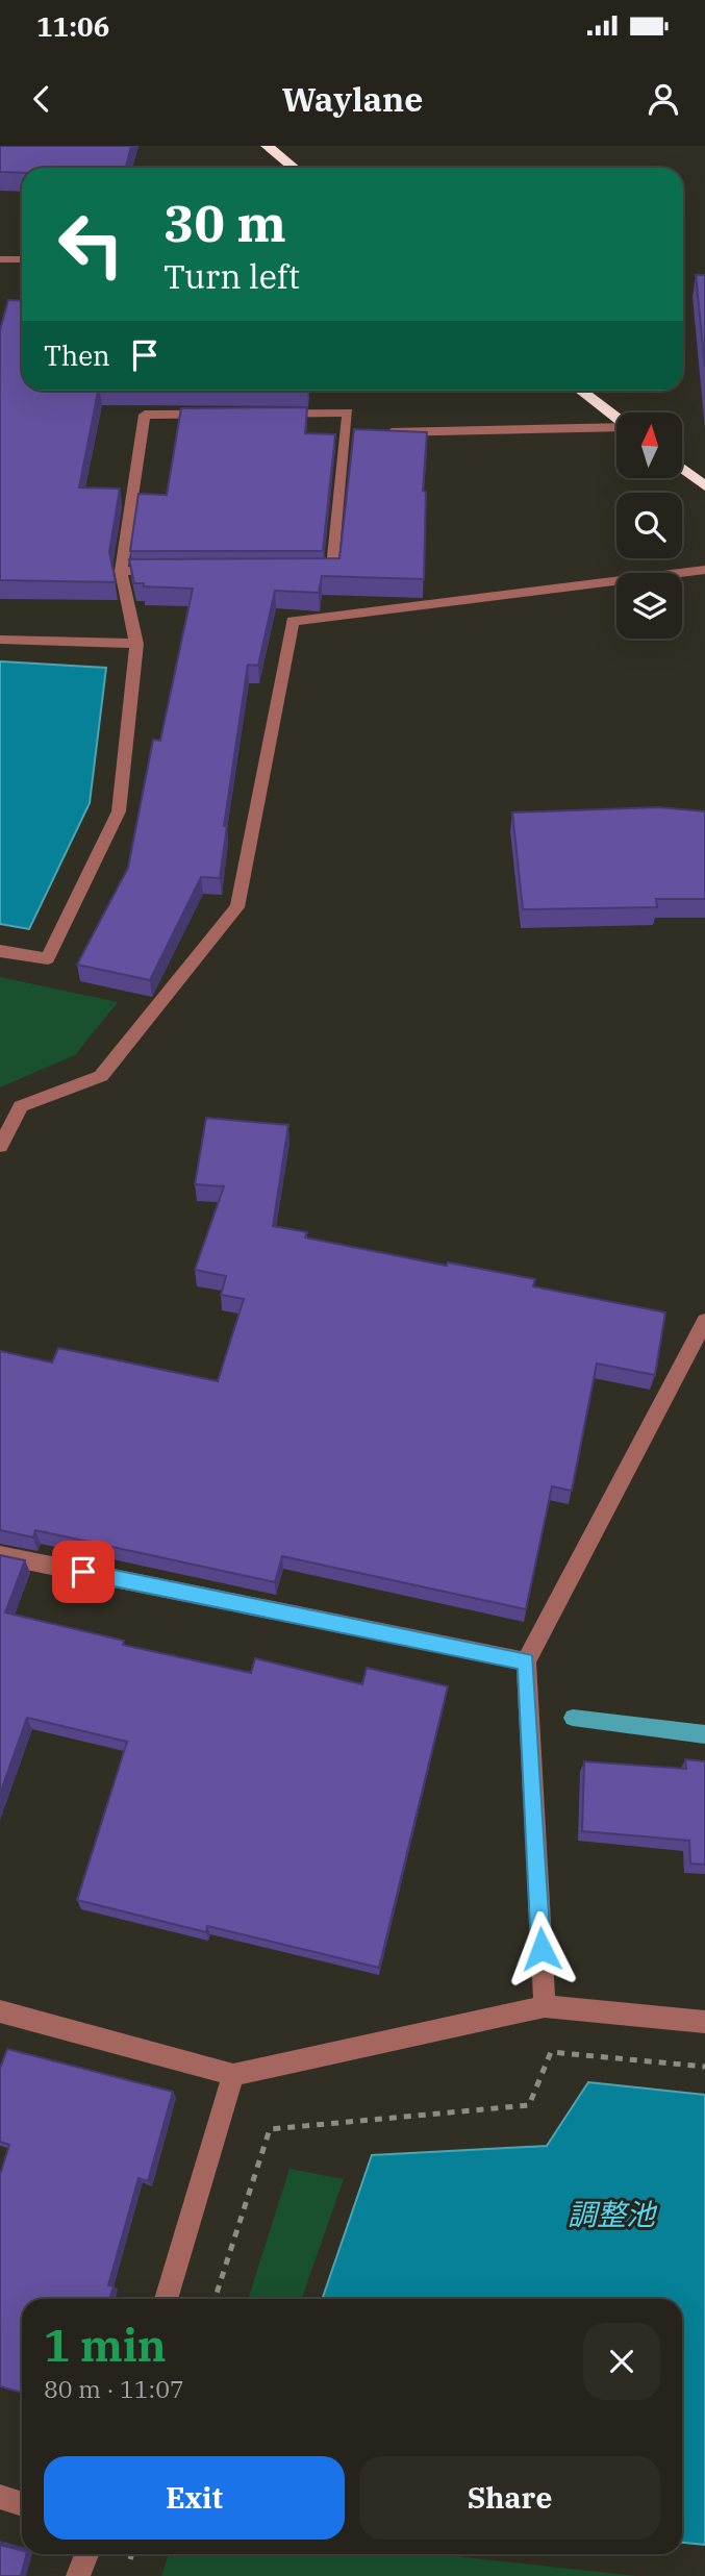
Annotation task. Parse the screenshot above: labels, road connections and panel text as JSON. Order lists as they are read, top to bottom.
{
  "water": ["調整池"],
  "north": "top",
  "page": {
    "status": "11:06",
    "header": "Waylane",
    "turn": ["30 m", "Turn left"],
    "then": "Then",
    "heading": ["1 min", "80 m · 11:07"],
    "buttons": ["Exit", "Share"]
  }
}
